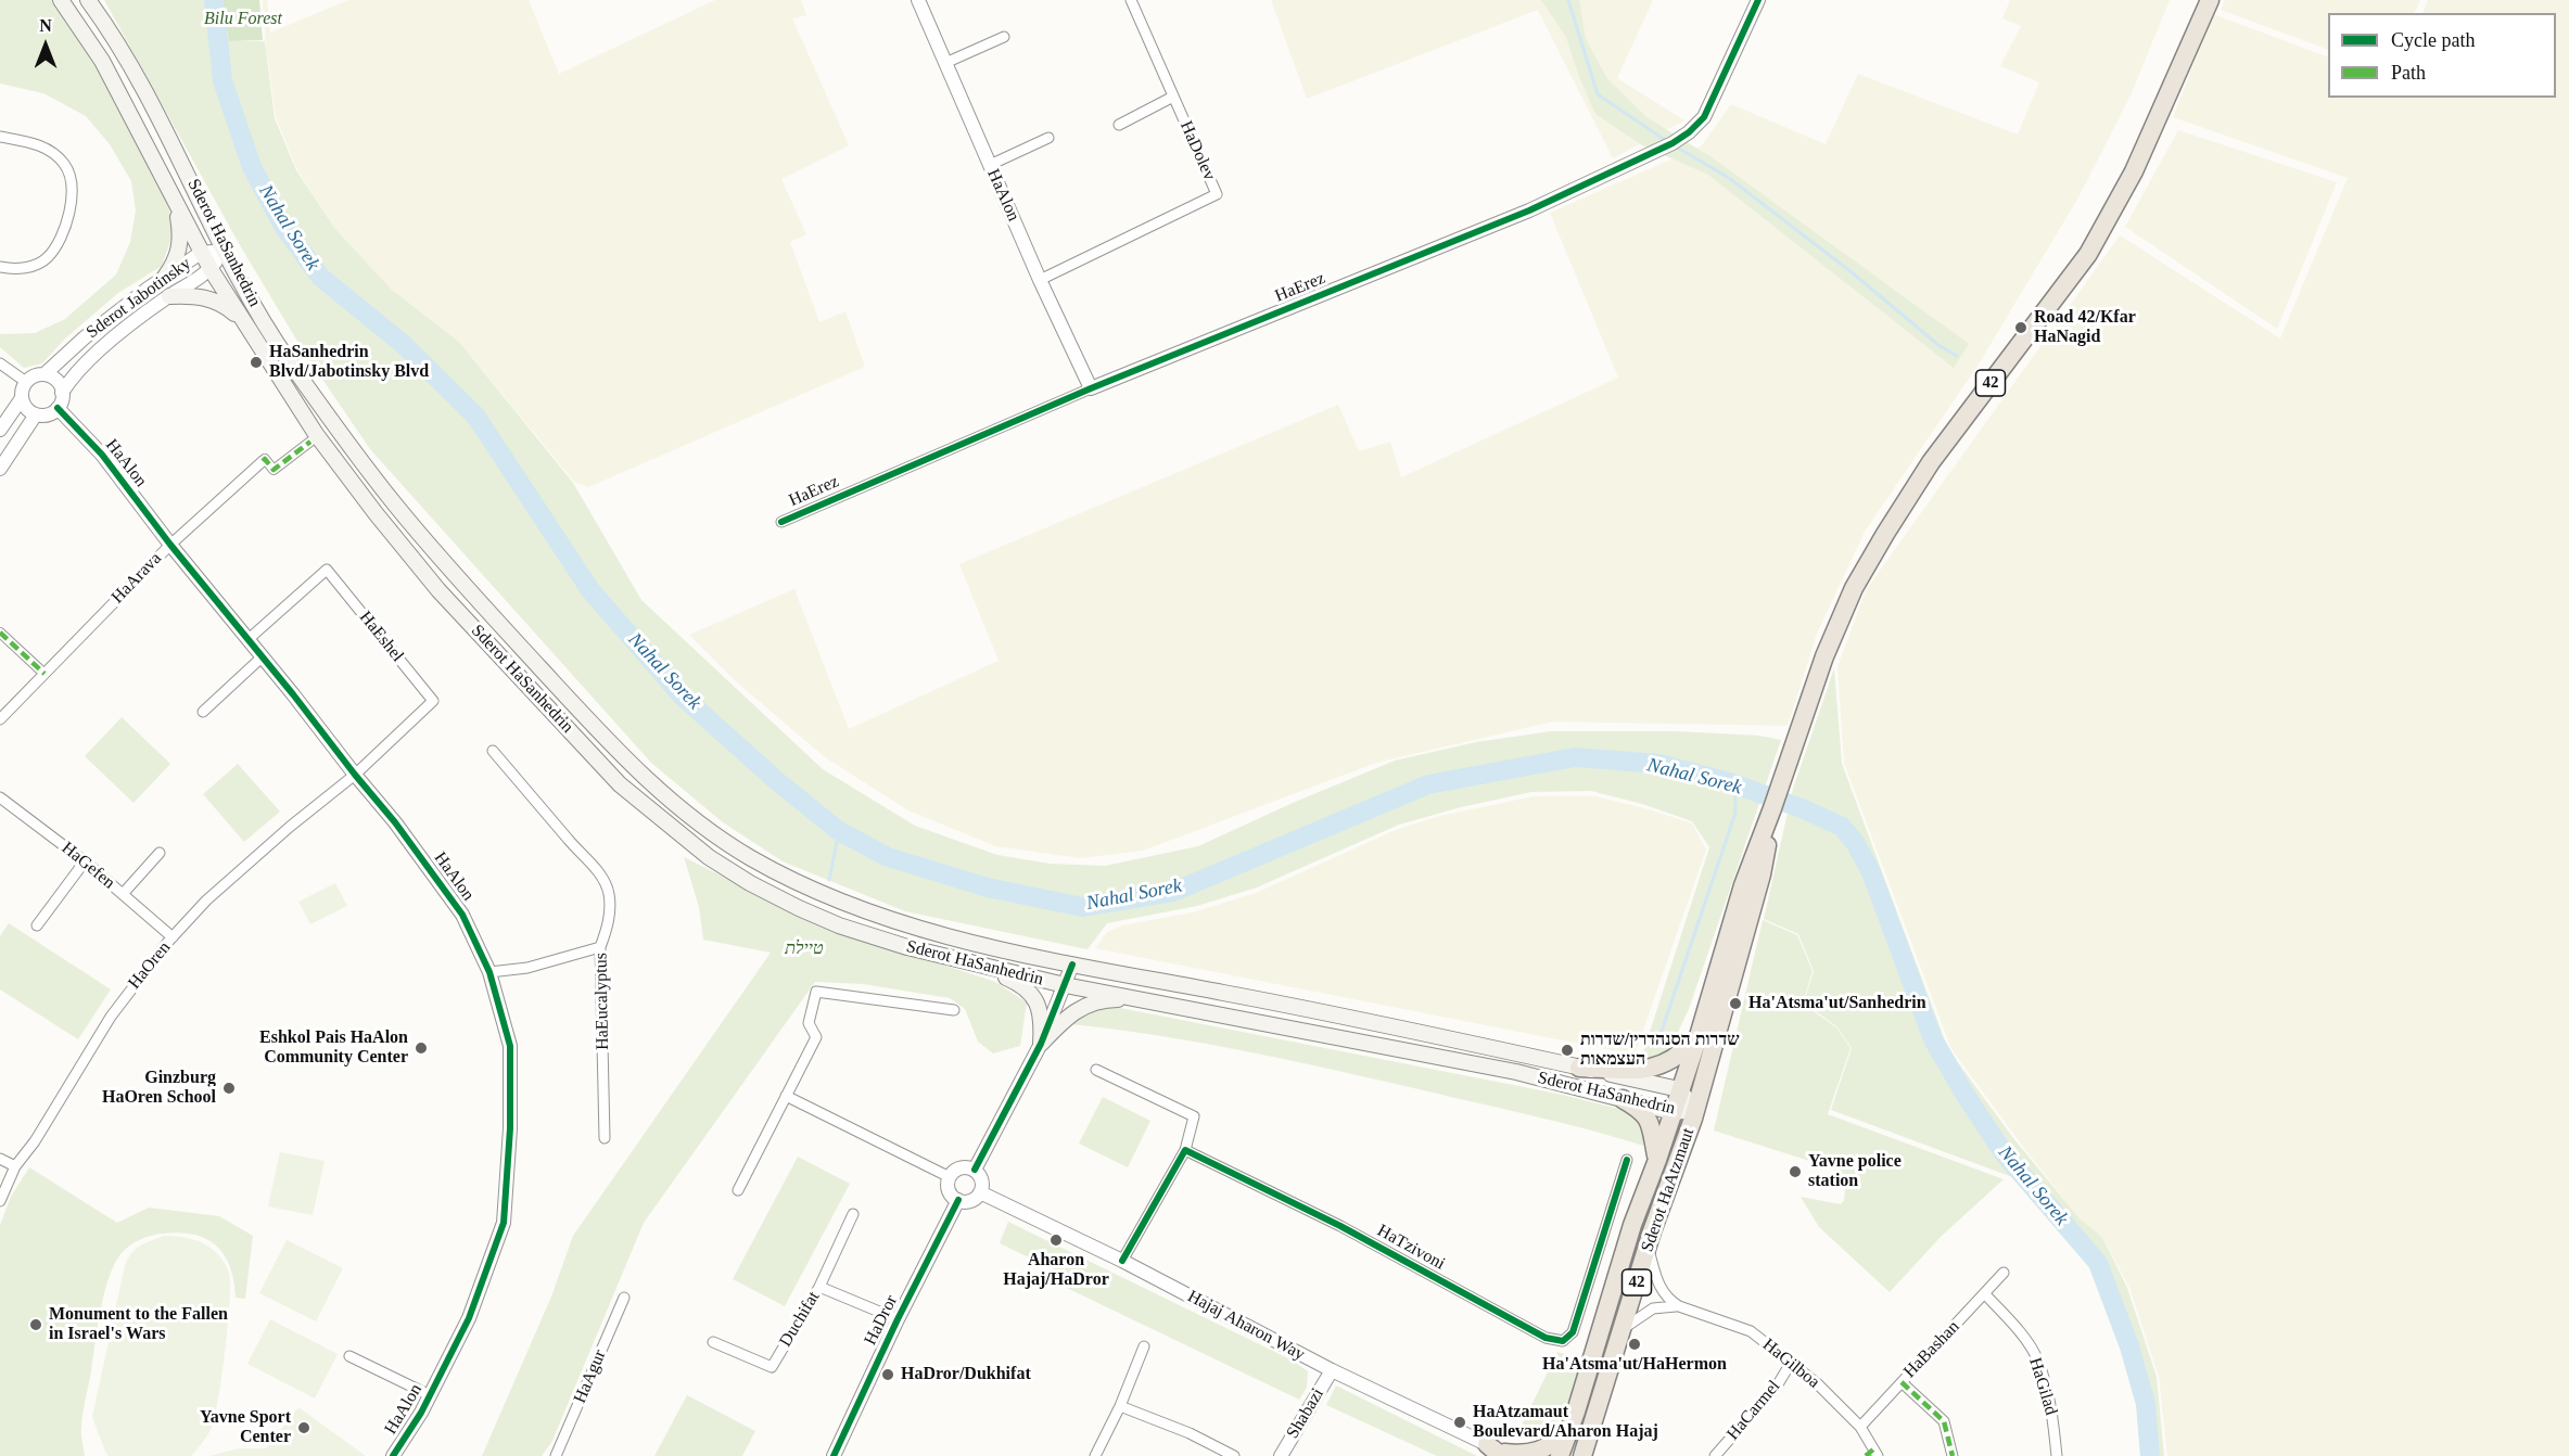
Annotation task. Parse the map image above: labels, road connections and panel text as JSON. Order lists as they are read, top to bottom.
{
  "streets": {
    "highway": ["42", "Sderot HaAtzmaut"],
    "main road": ["Sderot HaSanhedrin"],
    "street": [
      "HaDolev",
      "HaAlon",
      "HaErez",
      "Sderot Jabotinsky",
      "HaArava",
      "HaEshel",
      "HaGefen",
      "HaOren",
      "HaEucalyptus",
      "HaTzivoni",
      "Duchifat",
      "HaDror",
      "Hajaj Aharon Way",
      "HaBashan",
      "HaGilboa",
      "HaAgur",
      "HaGilad",
      "HaCarmel",
      "Shabazi"
    ]
  },
  "crossings": [
    ["HaDolev", "HaAlon"],
    ["HaAlon", "HaErez"],
    ["HaAlon", "Sderot Jabotinsky"],
    ["HaAlon", "HaArava"],
    ["HaAlon", "HaEshel"],
    ["HaAlon", "HaOren"],
    ["Sderot HaSanhedrin", "Sderot Jabotinsky"],
    ["Sderot HaSanhedrin", "42"],
    ["Sderot HaSanhedrin", "Sderot HaAtzmaut"],
    ["42", "Sderot HaAtzmaut"],
    ["HaEshel", "HaOren"],
    ["HaGefen", "HaOren"],
    ["Sderot HaAtzmaut", "HaGilboa"],
    ["HaDror", "Hajaj Aharon Way"],
    ["Hajaj Aharon Way", "Shabazi"],
    ["HaBashan", "HaGilboa"],
    ["HaBashan", "HaGilad"],
    ["HaGilboa", "HaCarmel"]
  ],
  "water": ["Nahal Sorek"],
  "parks": ["Bilu Forest", "טיילת"],
  "places": [
    "Road 42/Kfar HaNagid",
    "HaSanhedrin Blvd/Jabotinsky Blvd",
    "Ha'Atsma'ut/Sanhedrin",
    "Eshkol Pais HaAlon Community Center",
    "שדרות הסנהדרין/שדרות העצמאות",
    "Ginzburg HaOren School",
    "Yavne police station",
    "Aharon Hajaj/HaDror",
    "Monument to the Fallen in Israel's Wars",
    "Ha'Atsma'ut/HaHermon",
    "HaDror/Dukhifat",
    "HaAtzamaut Boulevard/Aharon Hajaj",
    "Yavne Sport Center"
  ],
  "legend": ["Cycle path", "Path"],
  "north": "top"
}
